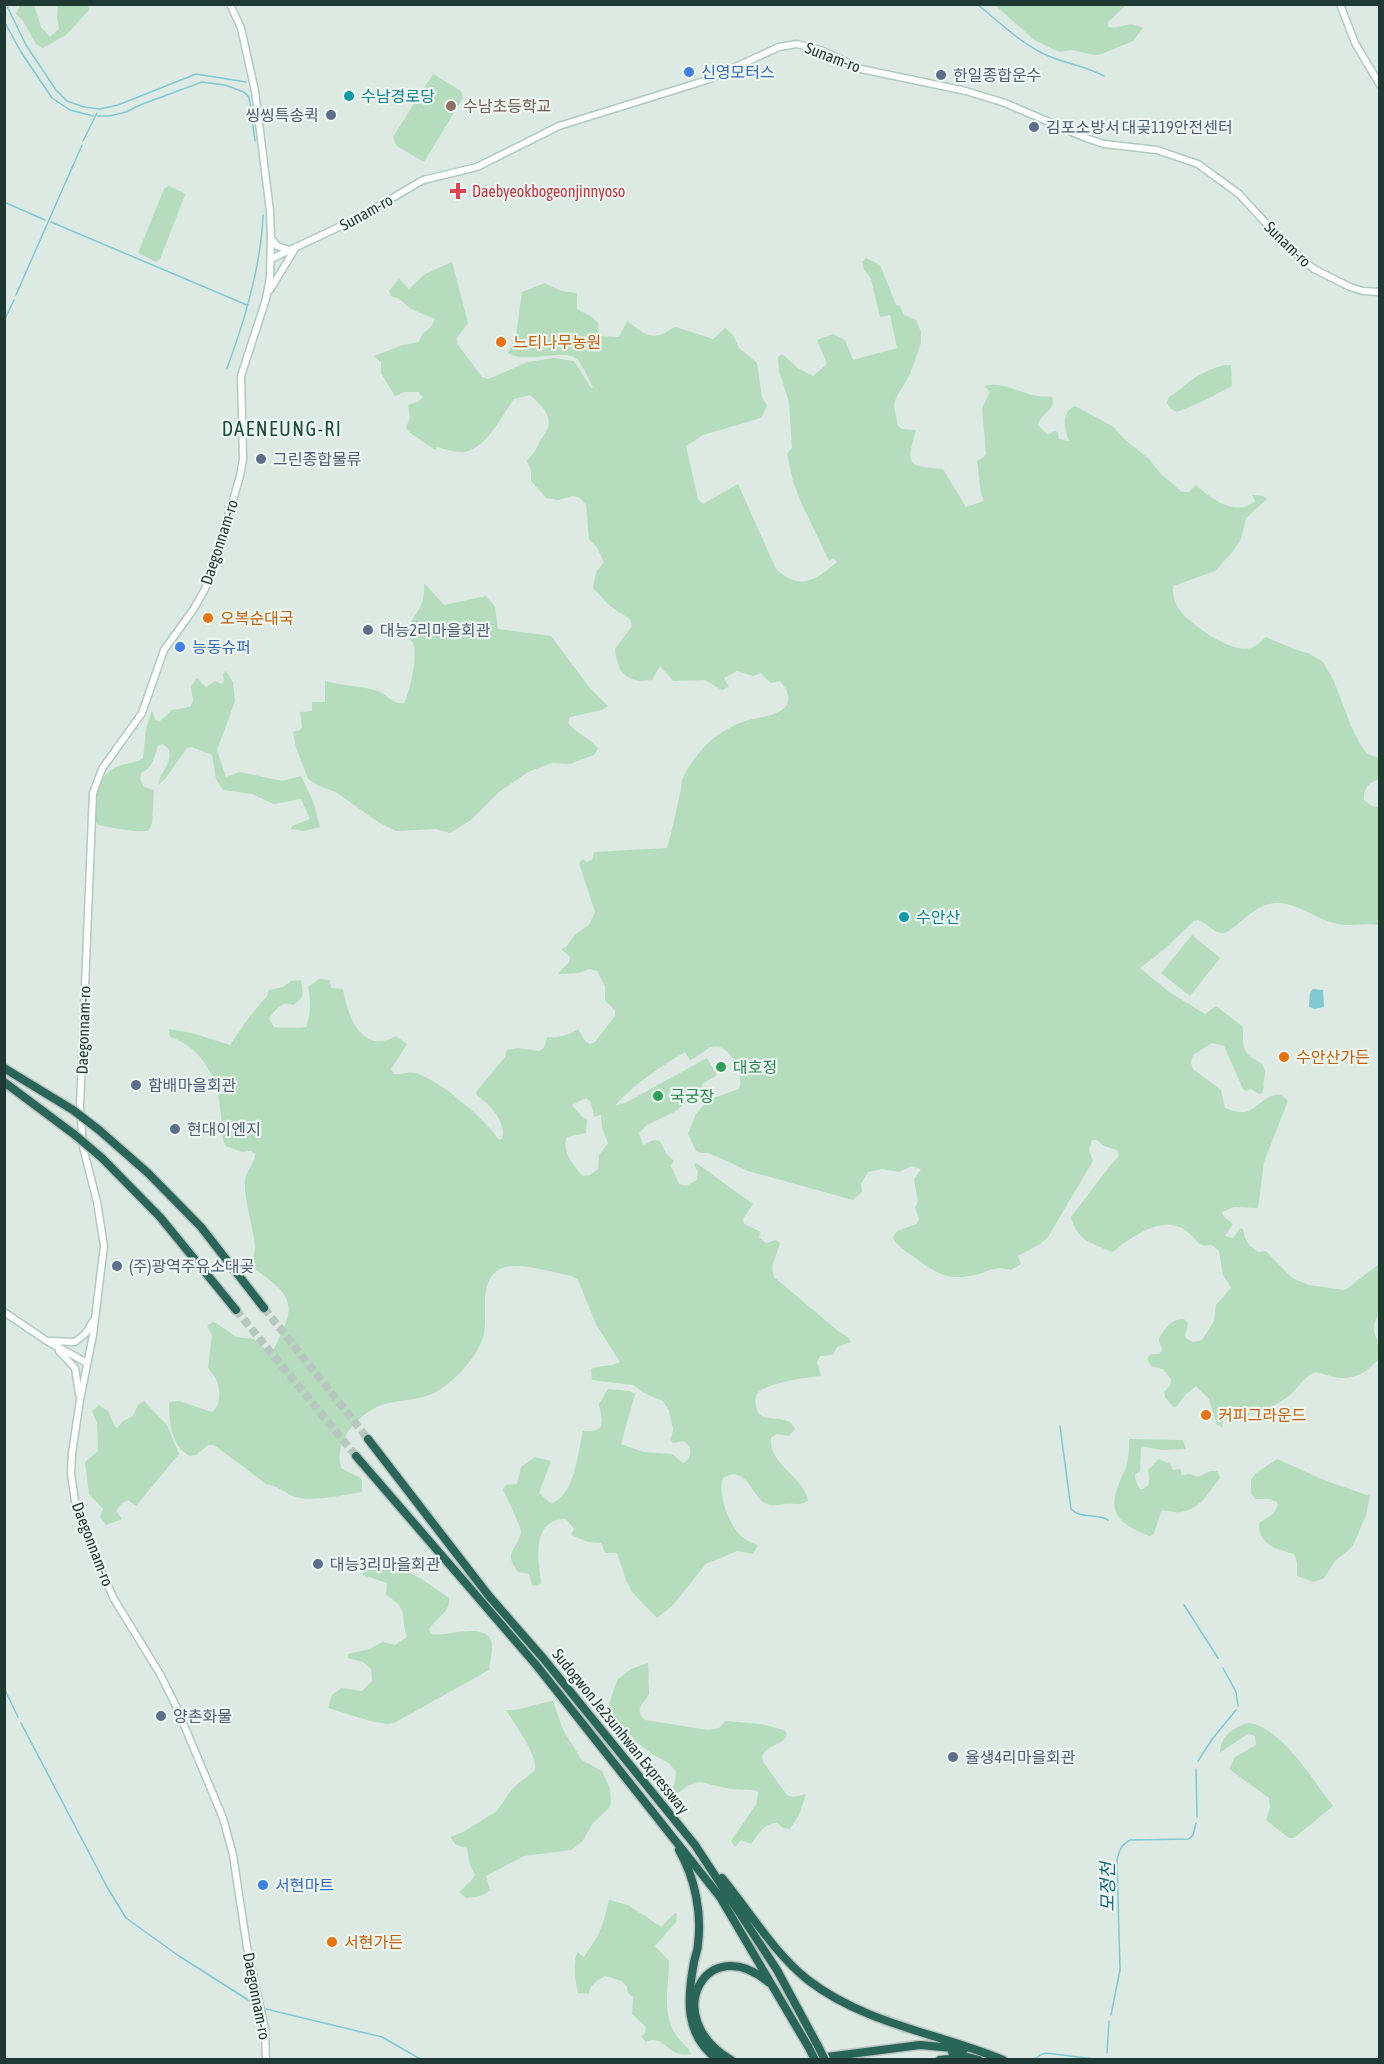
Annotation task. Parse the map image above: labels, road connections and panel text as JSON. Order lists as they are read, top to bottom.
{
  "streets": {
    "highway": ["Sudogwon Je2sunhwan Expressway"],
    "street": ["Sunam-ro", "Daegonnam-ro"]
  },
  "crossings": [
    ["Sunam-ro", "Daegonnam-ro"]
  ],
  "districts": ["DAENEUNG-RI"],
  "water": ["모정천"],
  "places": {
    "other": [
      "신영모터스",
      "한일종합운수",
      "수남경로당",
      "수남초등학교",
      "씽씽특송퀵",
      "김포소방서 대곶119안전센터",
      "느티나무농원",
      "그린종합물류",
      "오복순대국",
      "대능2리마을회관",
      "능동슈퍼",
      "수안산",
      "수안산가든",
      "대호정",
      "함배마을회관",
      "국궁장",
      "현대이엔지",
      "(주)광역주유소대곶",
      "커피그라운드",
      "대능3리마을회관",
      "양촌화물",
      "율생4리마을회관",
      "서현마트",
      "서현가든"
    ],
    "health": ["Daebyeokbogeonjinnyoso"]
  }
}
